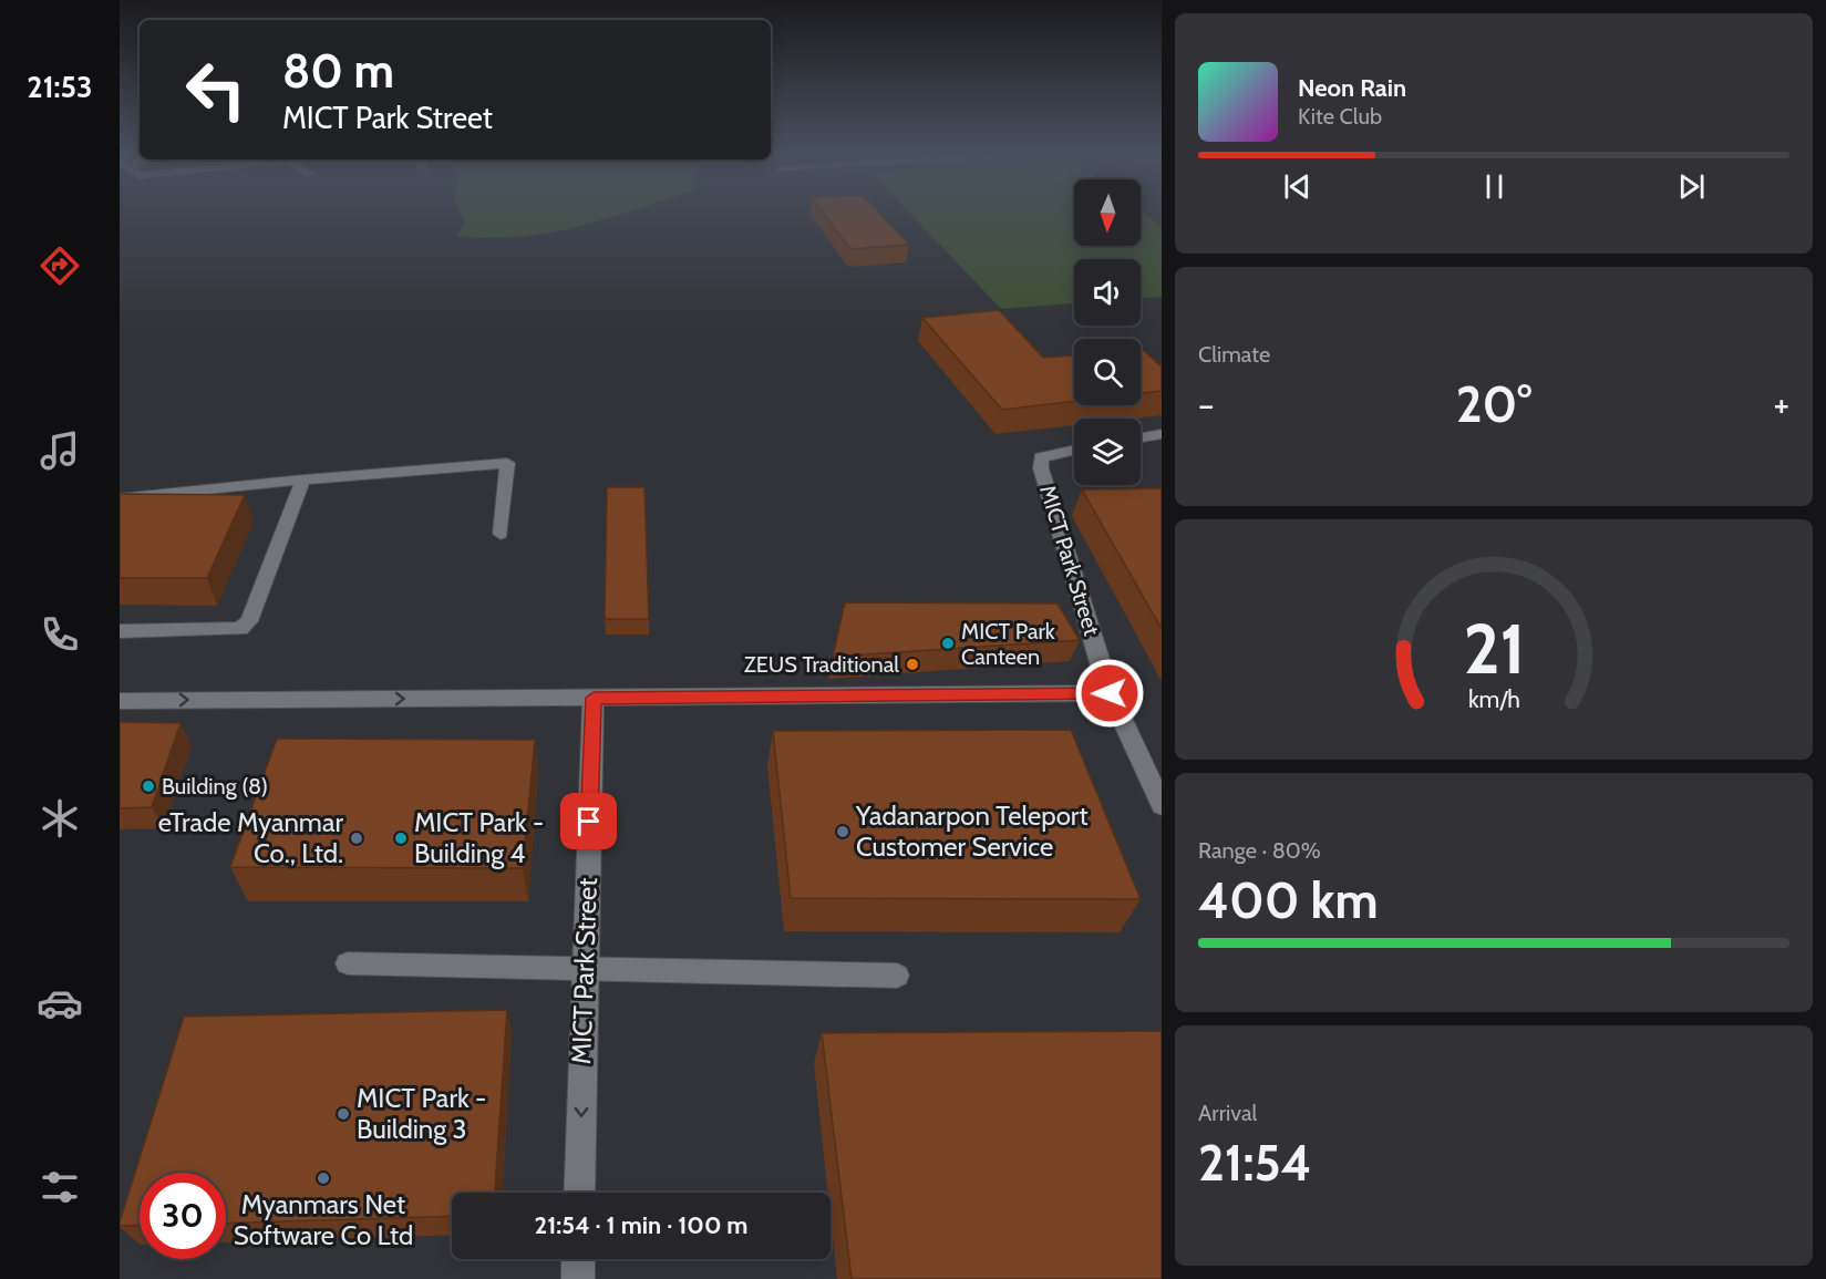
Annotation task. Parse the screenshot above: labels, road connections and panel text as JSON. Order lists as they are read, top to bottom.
{
  "streets": {
    "street": ["MICT Park Street"]
  },
  "places": [
    "MICT Park Canteen",
    "ZEUS Traditional",
    "Building (8)",
    "Yadanarpon Teleport Customer Service",
    "eTrade Myanmar Co., Ltd.",
    "MICT Park - Building 4",
    "MICT Park - Building 3",
    "Myanmars Net Software Co Ltd"
  ],
  "north": "bottom",
  "page": {
    "tabs": "21:53",
    "turn": ["80 m", "MICT Park Street"],
    "song": ["Neon Rain", "Kite Club"],
    "tile": [
      "Climate",
      ["Range · 80%", "400 km"],
      ["Arrival", "21:54"]
    ],
    "heat": ["−", "20°", "+"],
    "limit": "30",
    "trip": "21:54 · 1 min · 100 m",
    "gauge": ["21", "km/h"]
  }
}
